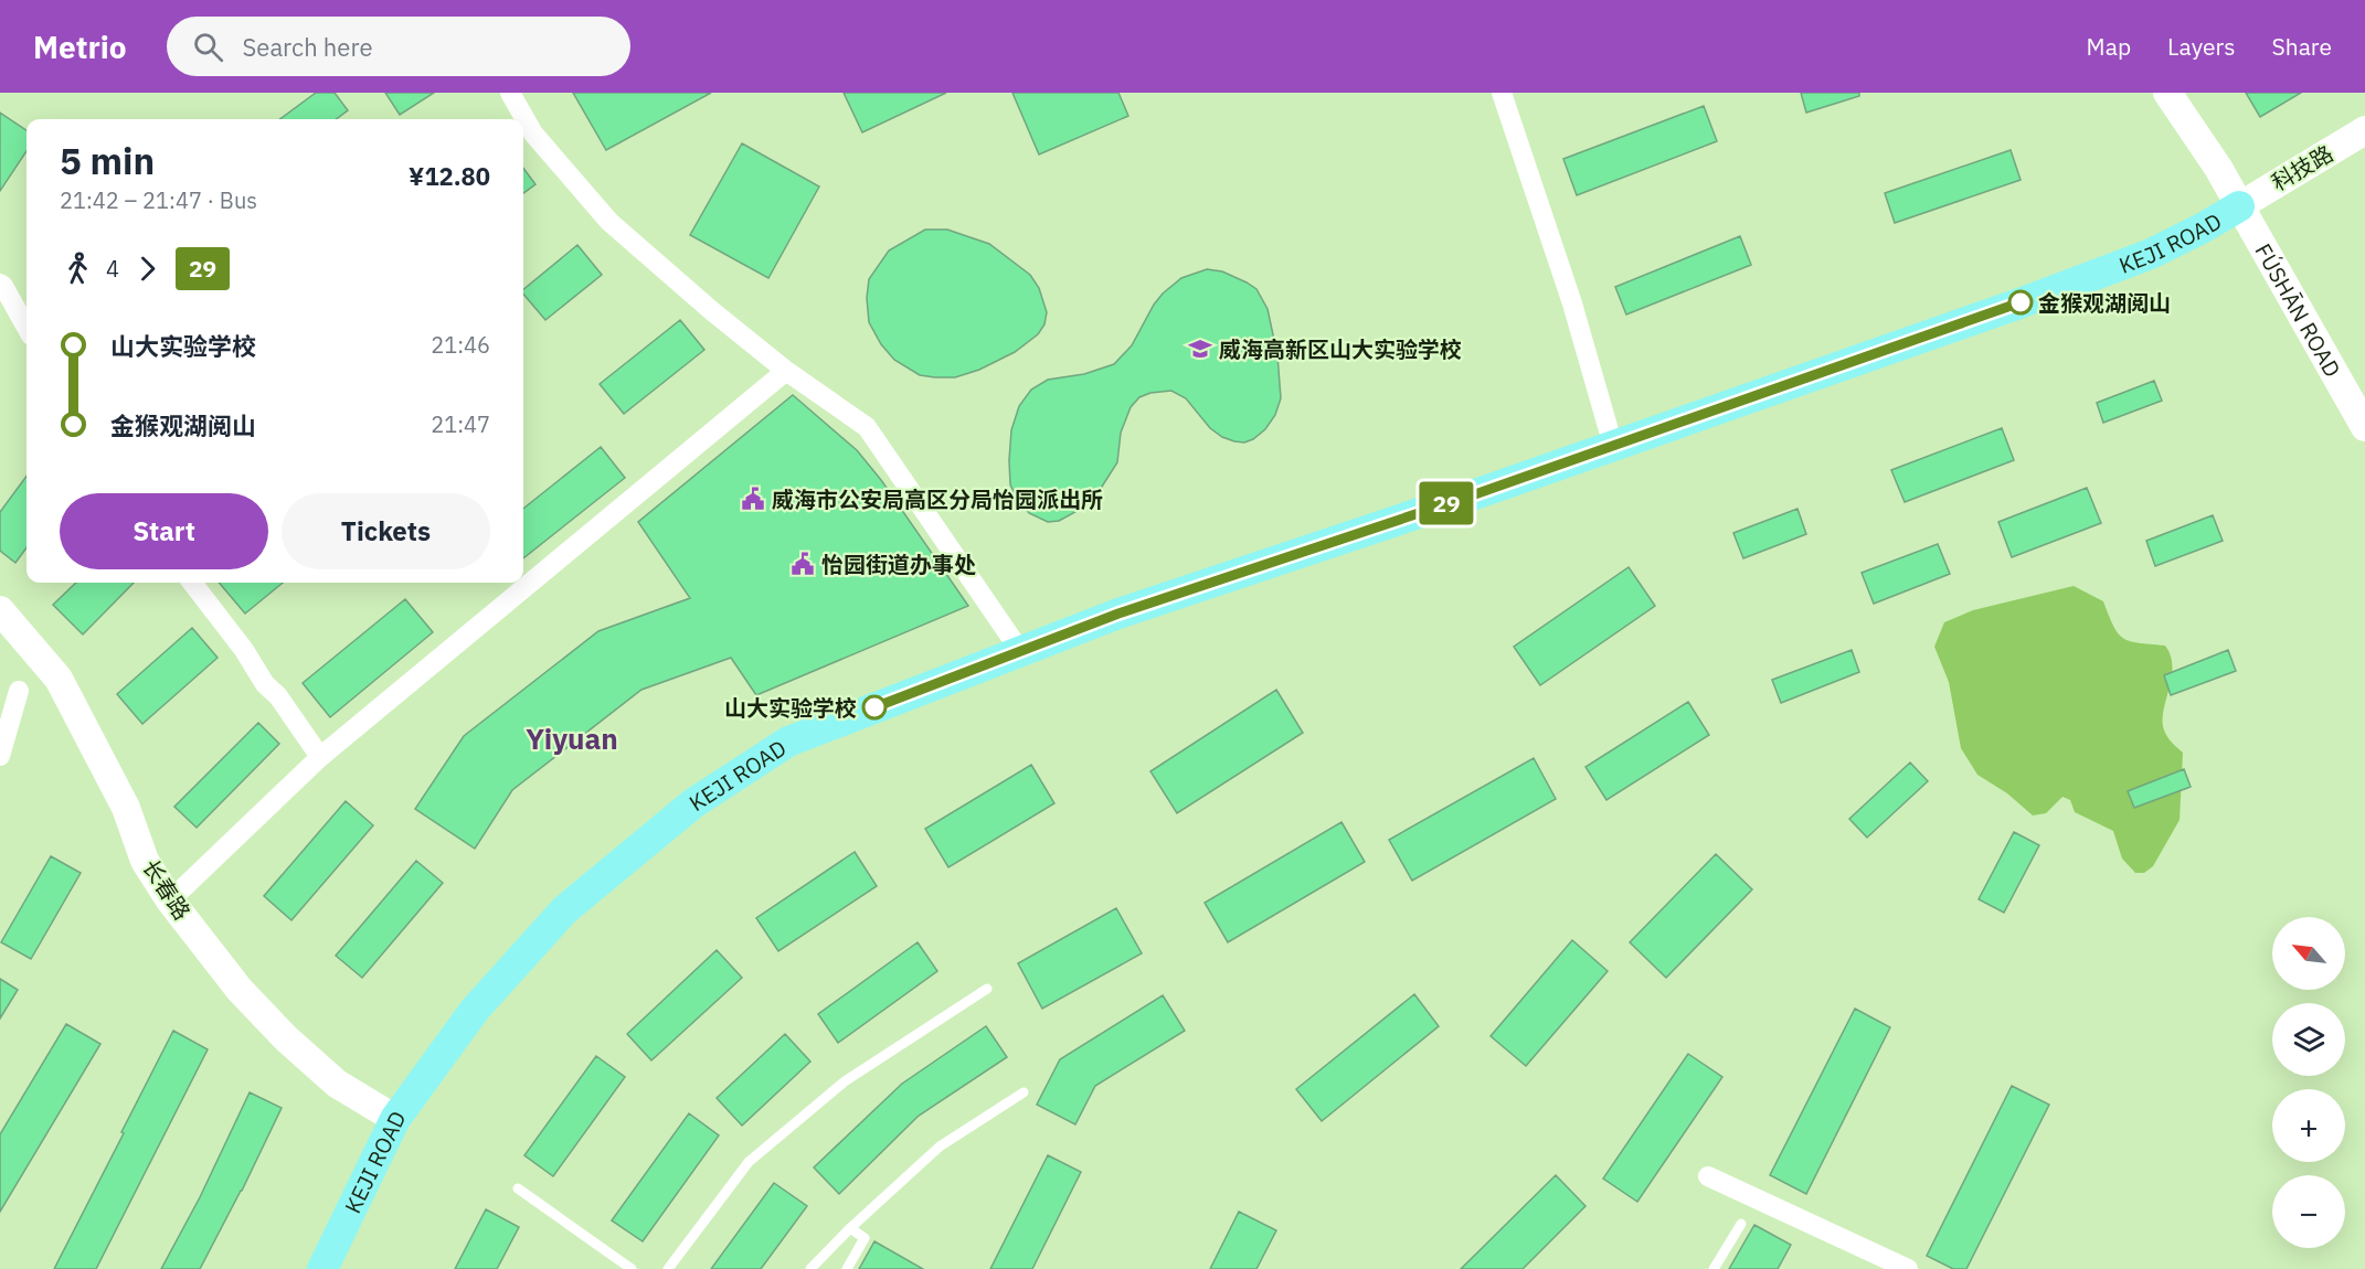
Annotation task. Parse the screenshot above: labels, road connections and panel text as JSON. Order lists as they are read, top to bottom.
{
  "streets": {
    "main road": ["KEJI ROAD"],
    "street": ["科技路", "FÚSHĀN ROAD", "长春路"]
  },
  "crossings": [
    ["科技路", "KEJI ROAD"],
    ["科技路", "FÚSHĀN ROAD"],
    ["KEJI ROAD", "FÚSHĀN ROAD"],
    ["KEJI ROAD", "长春路"]
  ],
  "districts": ["Yiyuan"],
  "places": {
    "other": ["金猴观湖阅山", "山大实验学校"],
    "school or university": ["威海高新区山大实验学校"],
    "public building": ["威海市公安局高区分局怡园派出所", "怡园街道办事处"]
  },
  "lines": ["bus line 29"],
  "north": "top left",
  "page": {
    "header": "Metrio",
    "search": "Search here",
    "nav": ["Map", "Layers", "Share"],
    "on_map": "29",
    "heading": ["5 min", "21:42 – 21:47 · Bus", "¥12.80"],
    "legs": ["4", "29"],
    "list": [
      {
        "name": "山大实验学校",
        "value": "21:46"
      },
      {
        "name": "金猴观湖阅山",
        "value": "21:47"
      }
    ],
    "buttons": ["Start", "Tickets"],
    "map_buttons": ["+", "−"]
  }
}
